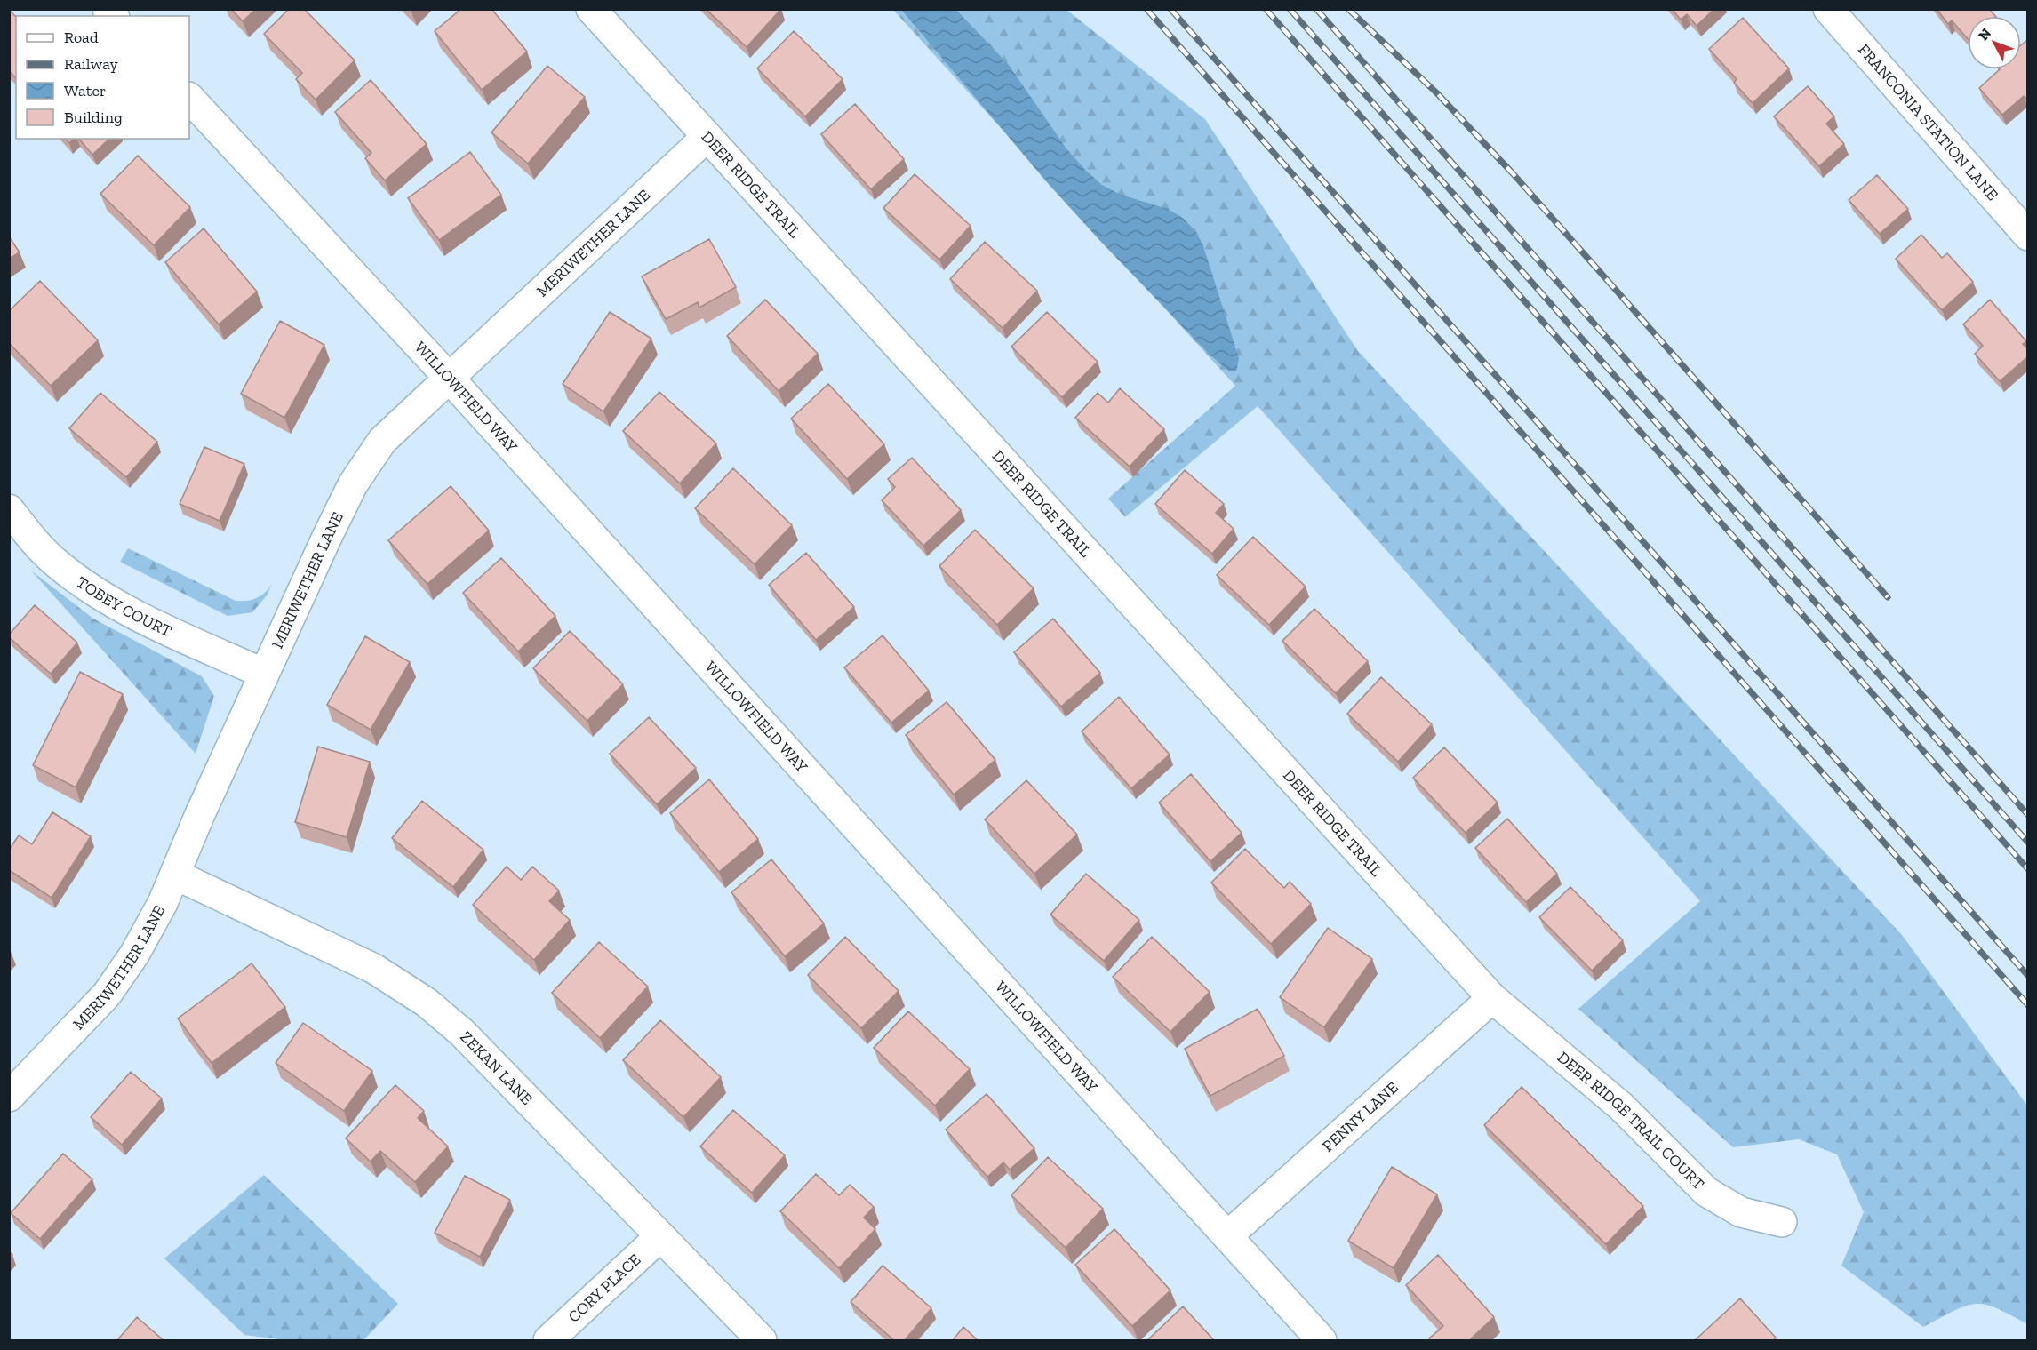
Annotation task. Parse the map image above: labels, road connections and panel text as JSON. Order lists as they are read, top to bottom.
{
  "streets": {
    "street": [
      "FRANCONIA STATION LANE",
      "DEER RIDGE TRAIL",
      "MERIWETHER LANE",
      "WILLOWFIELD WAY",
      "TOBEY COURT",
      "ZEKAN LANE",
      "PENNY LANE",
      "DEER RIDGE TRAIL COURT",
      "CORY PLACE"
    ]
  },
  "crossings": [
    ["DEER RIDGE TRAIL", "MERIWETHER LANE"],
    ["DEER RIDGE TRAIL", "PENNY LANE"],
    ["DEER RIDGE TRAIL", "DEER RIDGE TRAIL COURT"],
    ["MERIWETHER LANE", "WILLOWFIELD WAY"],
    ["MERIWETHER LANE", "TOBEY COURT"],
    ["MERIWETHER LANE", "ZEKAN LANE"],
    ["WILLOWFIELD WAY", "PENNY LANE"],
    ["ZEKAN LANE", "CORY PLACE"],
    ["PENNY LANE", "DEER RIDGE TRAIL COURT"]
  ],
  "legend": [
    "Road",
    "Railway",
    "Water",
    "Building"
  ],
  "north": "top left"
}
